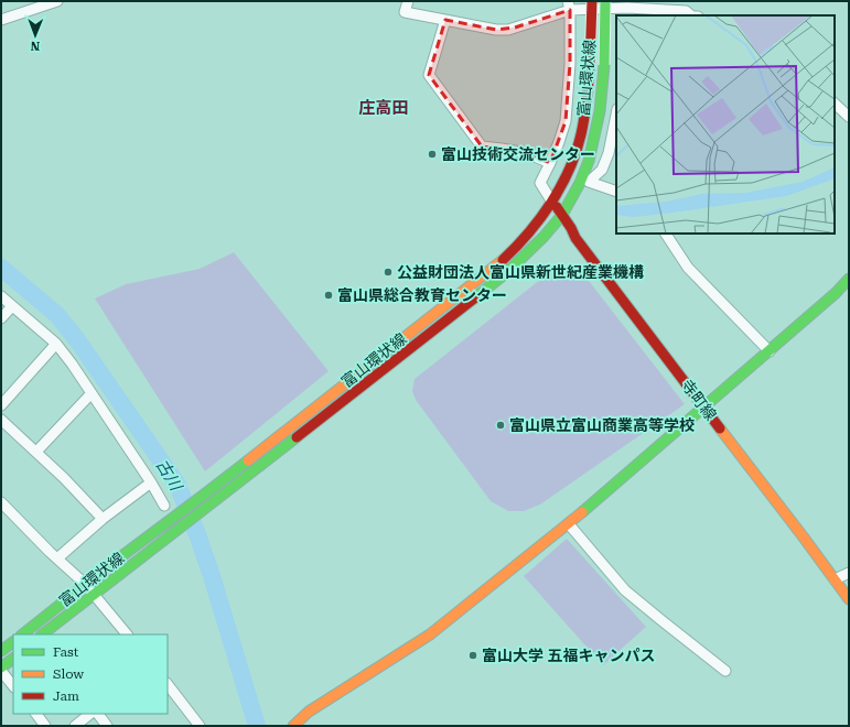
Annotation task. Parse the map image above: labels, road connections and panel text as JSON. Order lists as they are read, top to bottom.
{
  "streets": {
    "main road": ["富山環状線", "寺町線"]
  },
  "crossings": [
    ["富山環状線", "寺町線"]
  ],
  "districts": ["庄高田"],
  "water": ["古川"],
  "places": [
    "富山技術交流センター",
    "公益財団法人富山県新世紀産業機構",
    "富山県総合教育センター",
    "富山県立富山商業高等学校",
    "富山大学 五福キャンパス"
  ],
  "legend": ["Fast", "Slow", "Jam"],
  "north": "bottom"
}
